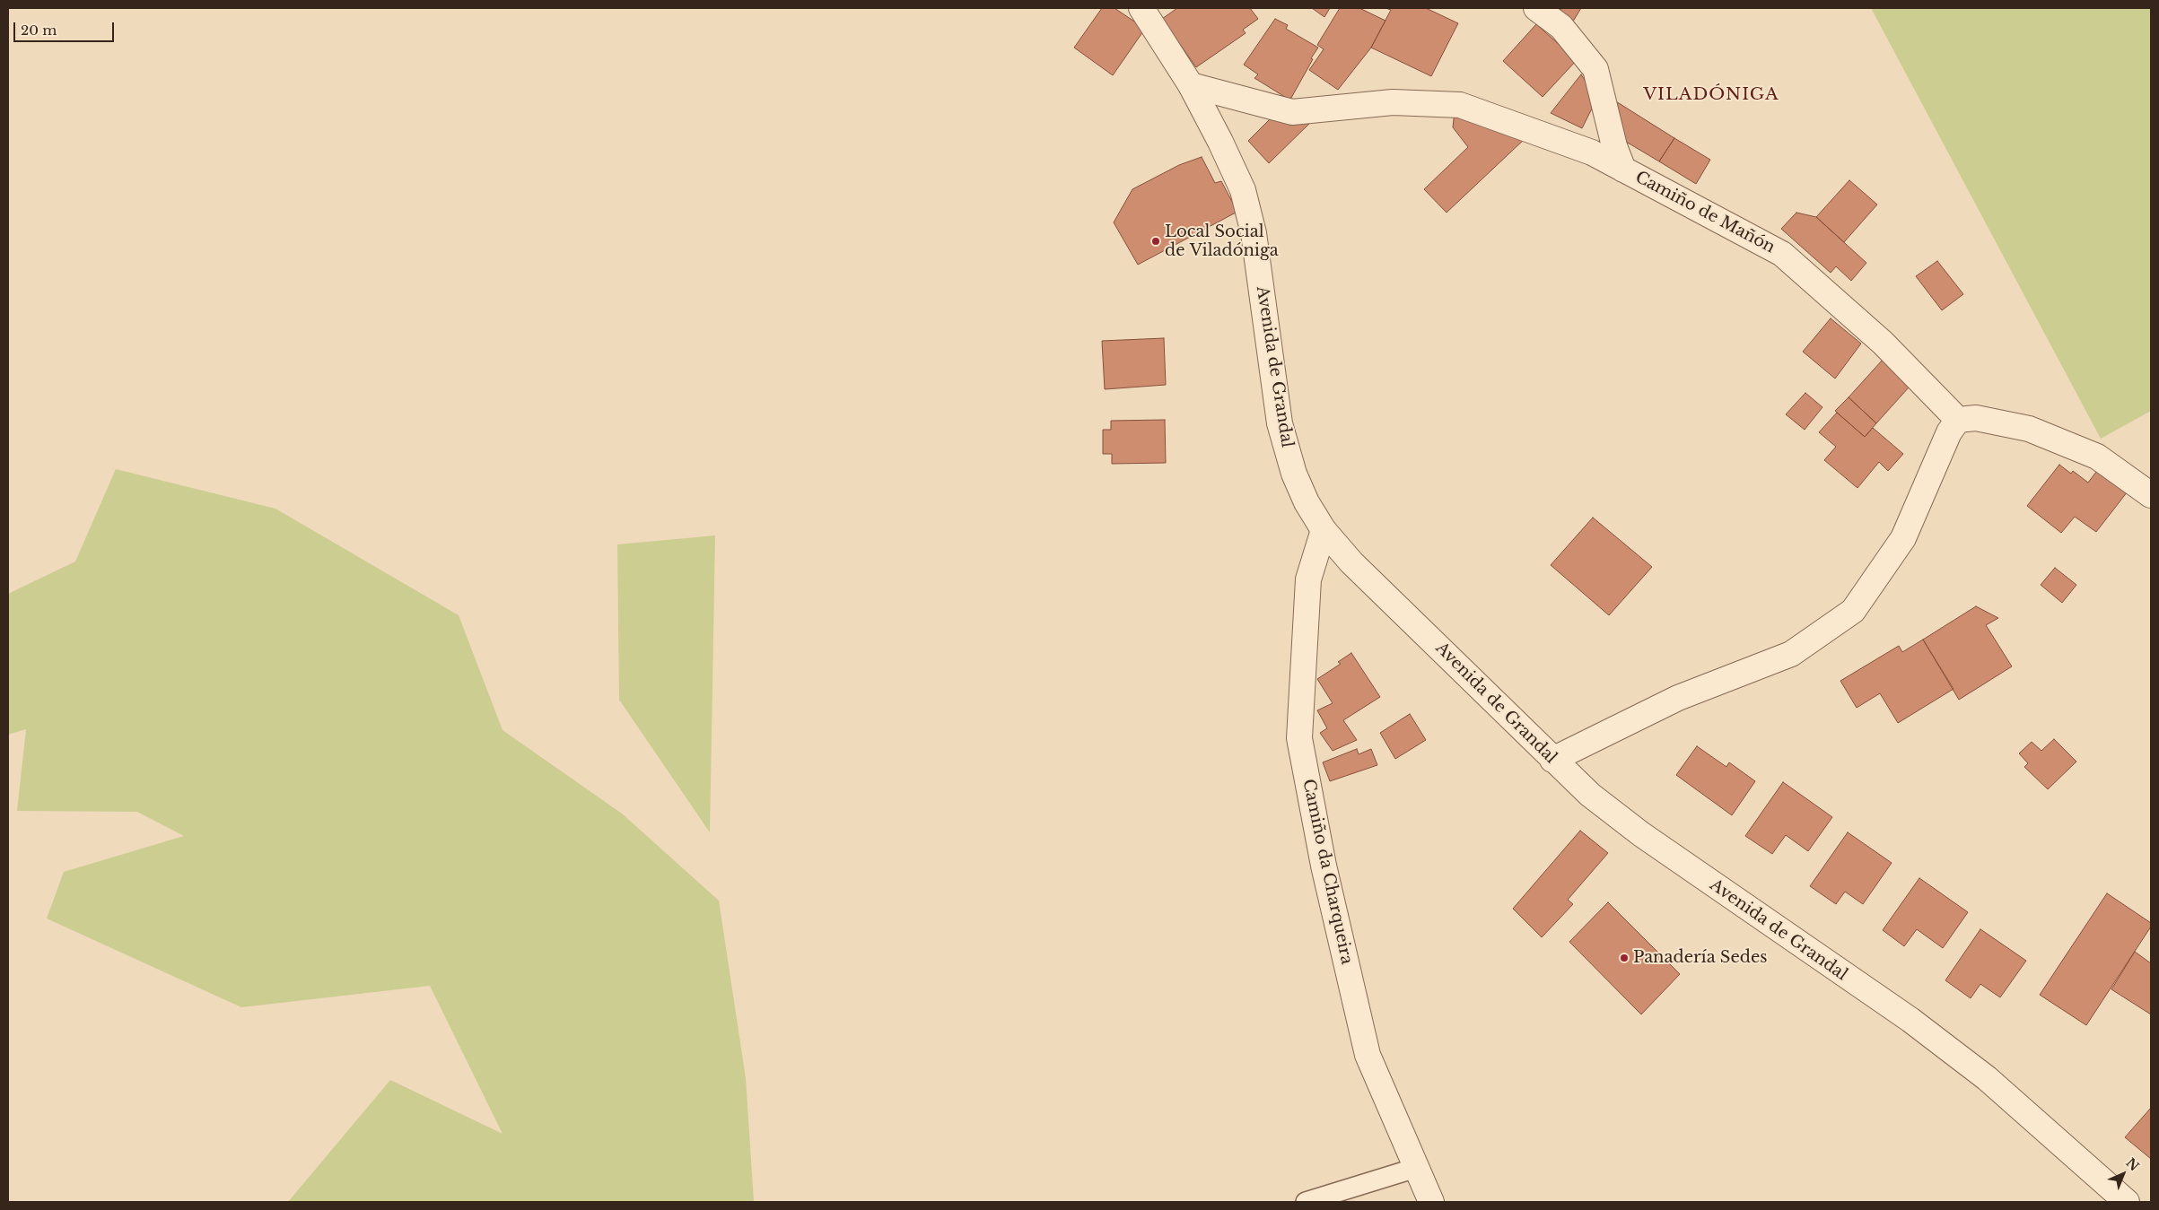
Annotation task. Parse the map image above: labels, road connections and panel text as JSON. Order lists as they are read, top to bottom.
{
  "streets": {
    "street": ["Camiño de Mañón", "Avenida de Grandal", "Camiño da Charqueira"]
  },
  "crossings": [
    ["Camiño de Mañón", "Avenida de Grandal"],
    ["Avenida de Grandal", "Camiño da Charqueira"]
  ],
  "districts": ["VILADÓNIGA"],
  "places": ["Local Social de Viladóniga", "Panadería Sedes"],
  "scale_bar": "20 m",
  "north": "top right"
}
